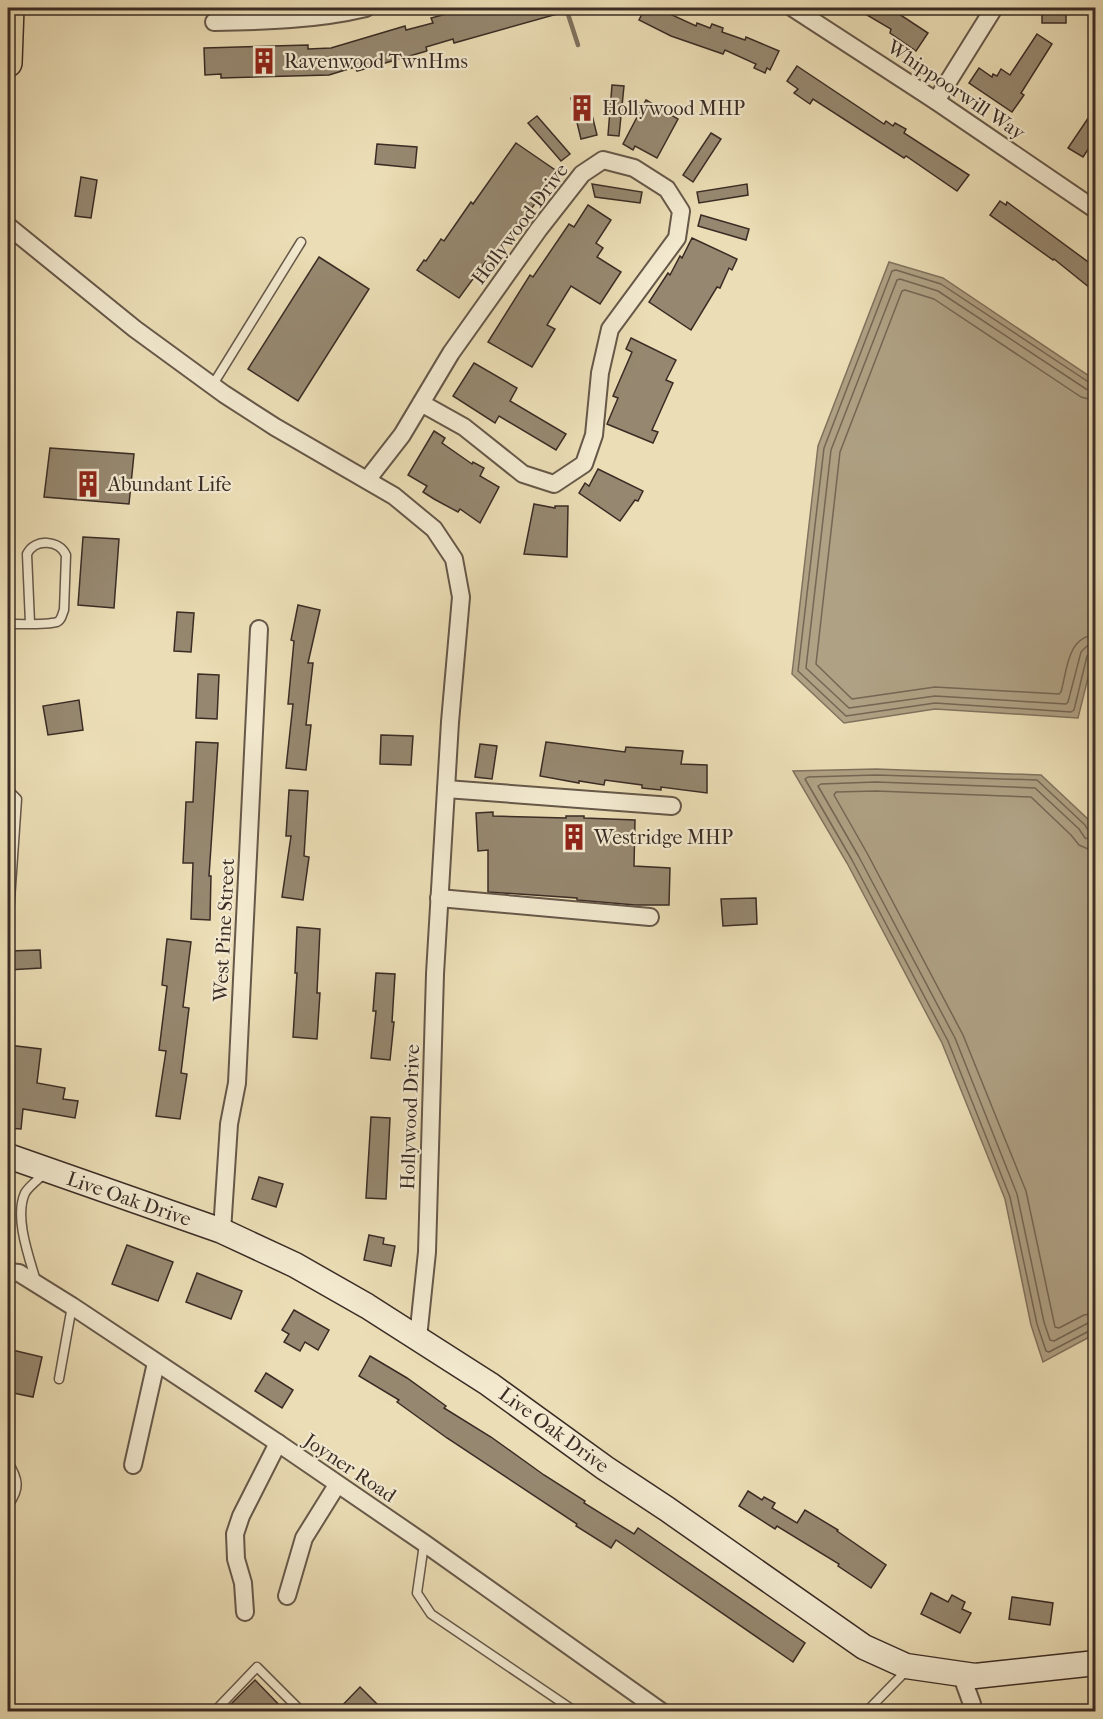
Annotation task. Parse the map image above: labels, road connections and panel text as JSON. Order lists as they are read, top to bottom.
{
  "streets": {
    "street": [
      "Whippoorwill Way",
      "Hollywood Drive",
      "West Pine Street",
      "Live Oak Drive",
      "Joyner Road"
    ]
  },
  "crossings": [
    ["Hollywood Drive", "Live Oak Drive"],
    ["West Pine Street", "Live Oak Drive"]
  ],
  "places": {
    "building": [
      "Ravenwood TwnHms",
      "Hollywood MHP",
      "Abundant Life",
      "Westridge MHP"
    ]
  }
}
